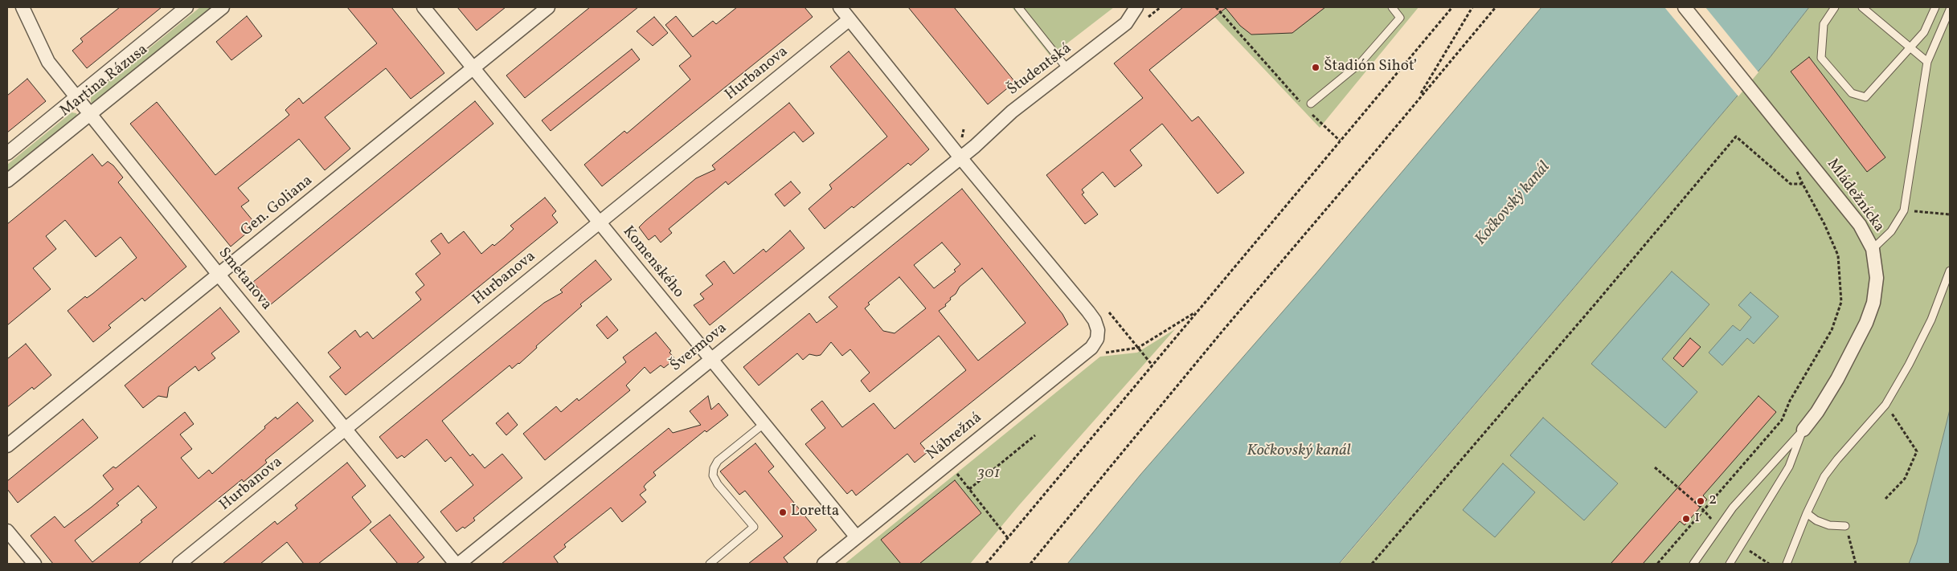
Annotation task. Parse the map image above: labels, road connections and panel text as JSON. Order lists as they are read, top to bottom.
{
  "streets": {
    "street": [
      "Študentská",
      "Hurbanova",
      "Martina Rázusa",
      "Mládežnícka",
      "Gen. Goliana",
      "Komenského",
      "Smetanova",
      "Švermova",
      "Nábrežná"
    ]
  },
  "crossings": [
    ["Študentská", "Švermova"],
    ["Študentská", "Nábrežná"],
    ["Hurbanova", "Komenského"],
    ["Hurbanova", "Smetanova"],
    ["Martina Rázusa", "Smetanova"],
    ["Gen. Goliana", "Komenského"],
    ["Gen. Goliana", "Smetanova"],
    ["Komenského", "Švermova"],
    ["Komenského", "Nábrežná"],
    ["Švermova", "Nábrežná"]
  ],
  "water": ["Kočkovský kanál"],
  "parks": ["301"],
  "places": [
    "Štadión Sihoť",
    "2",
    "Loretta",
    "1"
  ]
}
